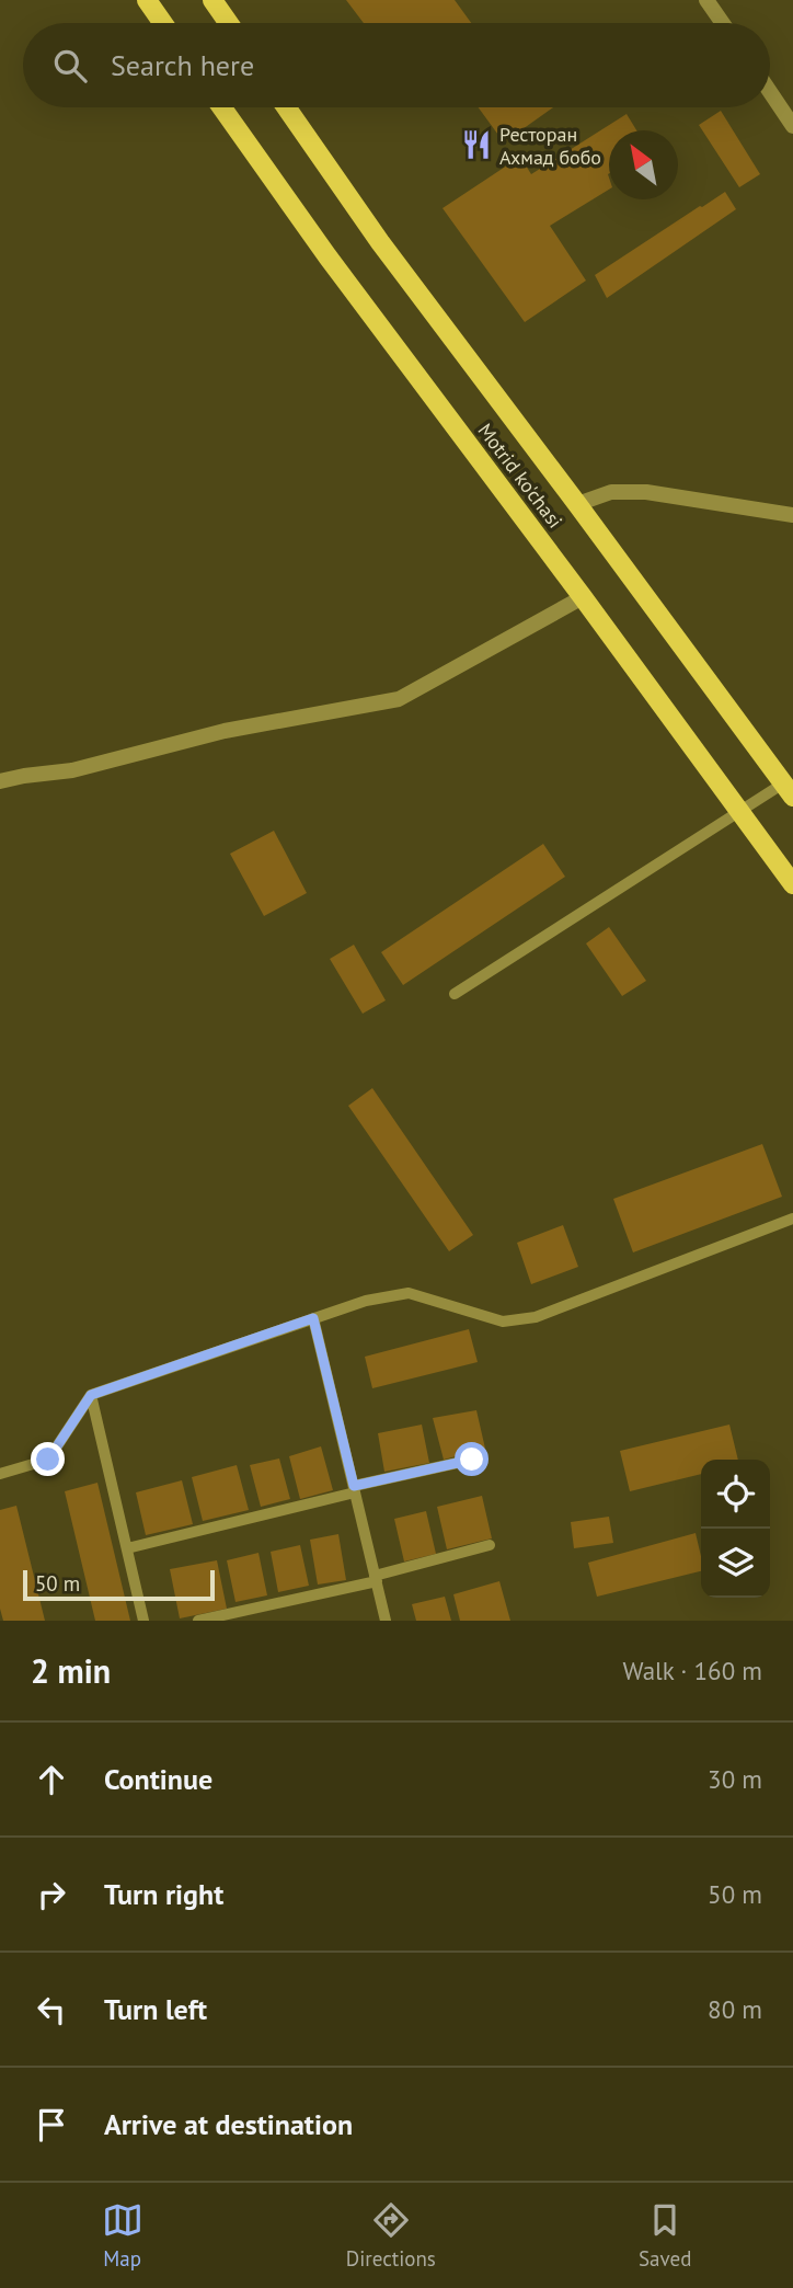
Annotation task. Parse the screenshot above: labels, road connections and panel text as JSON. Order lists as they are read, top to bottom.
{
  "streets": {
    "main road": ["Motrid ko'chasi"]
  },
  "places": {
    "restaurant": ["Ресторан Ахмад бобо"]
  },
  "scale_bar": "50 m",
  "north": "top left",
  "page": {
    "search": "Search here",
    "scale": "50 m",
    "heading": ["2 min", "Walk · 160 m"],
    "list": [
      ["Continue", "30 m"],
      ["Turn right", "50 m"],
      ["Turn left", "80 m"],
      "Arrive at destination"
    ],
    "nav": ["Map", "Directions", "Saved"]
  }
}
